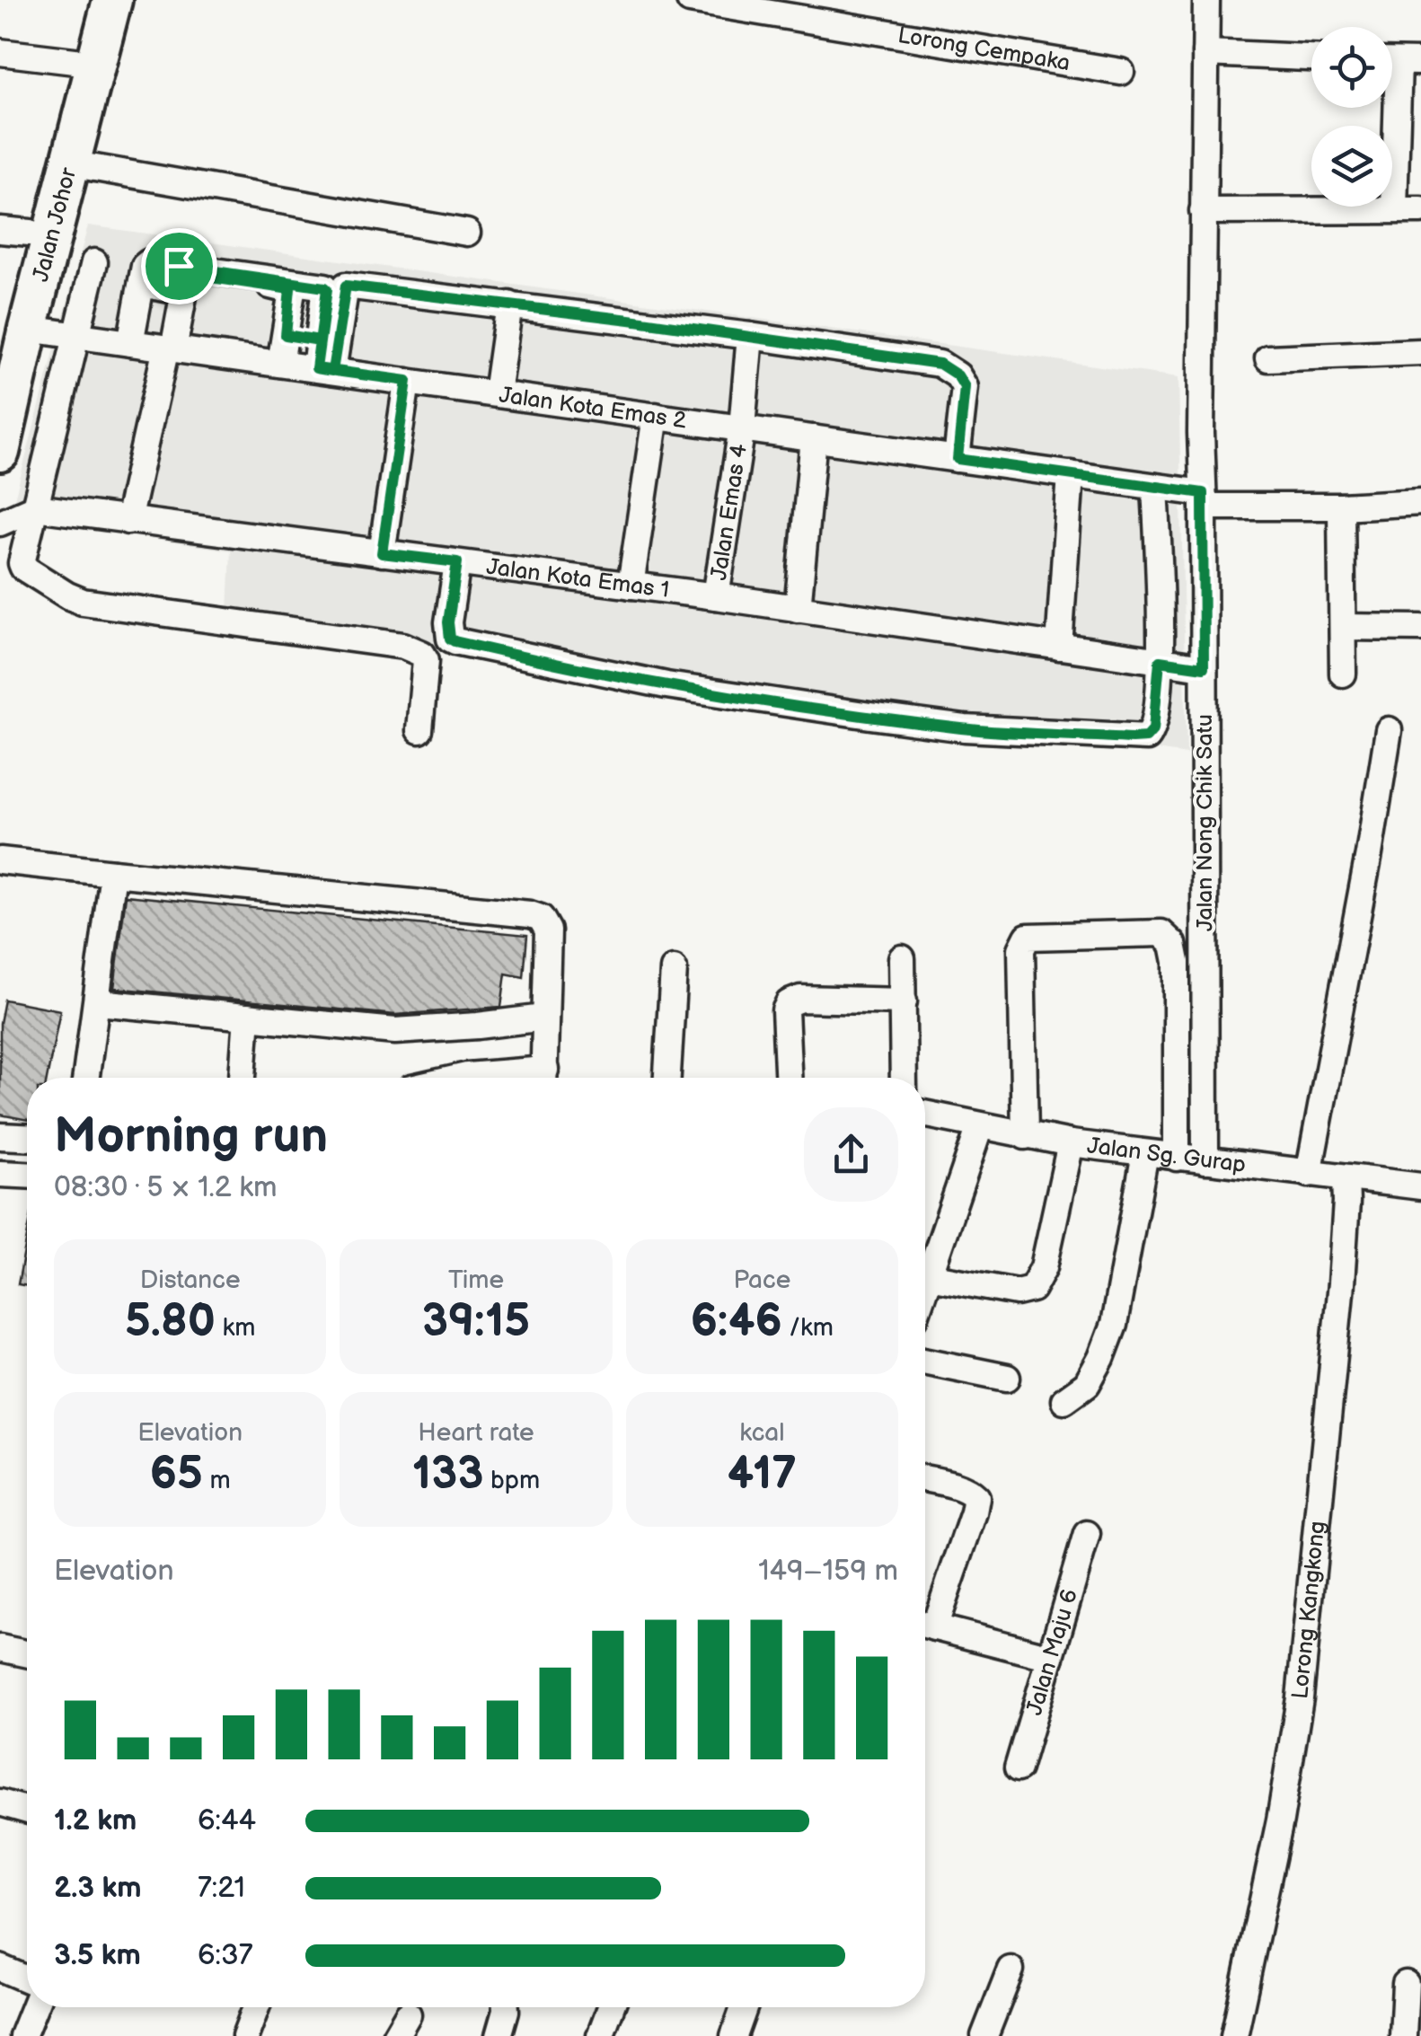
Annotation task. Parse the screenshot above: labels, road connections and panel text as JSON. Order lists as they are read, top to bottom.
{
  "streets": {
    "highway": ["Jalan Johor"],
    "street": [
      "Lorong Cempaka",
      "Jalan Kota Emas 2",
      "Jalan Emas 4",
      "Jalan Kota Emas 1",
      "Jalan Nong Chik Satu",
      "Jalan Sg. Gurap",
      "Lorong Kangkong",
      "Jalan Maju 6"
    ]
  },
  "crossings": [
    ["Jalan Johor", "Jalan Kota Emas 2"],
    ["Jalan Kota Emas 2", "Jalan Emas 4"],
    ["Jalan Kota Emas 2", "Jalan Nong Chik Satu"],
    ["Jalan Emas 4", "Jalan Kota Emas 1"],
    ["Jalan Kota Emas 1", "Jalan Nong Chik Satu"],
    ["Jalan Nong Chik Satu", "Jalan Sg. Gurap"],
    ["Jalan Sg. Gurap", "Lorong Kangkong"]
  ],
  "page": {
    "heading": ["Morning run", "08:30 · 5 × 1.2 km"],
    "stats": [
      ["Distance", "5.80 km"],
      ["Time", "39:15"],
      ["Pace", "6:46 /km"],
      ["Elevation", "65 m"],
      ["Heart rate", "133 bpm"],
      ["kcal", "417"]
    ],
    "chart": ["Elevation", "149–159 m"],
    "list": [
      {
        "name": "1.2 km",
        "note": "6:44"
      },
      {
        "name": "2.3 km",
        "note": "7:21"
      },
      {
        "name": "3.5 km",
        "note": "6:37"
      }
    ]
  }
}
